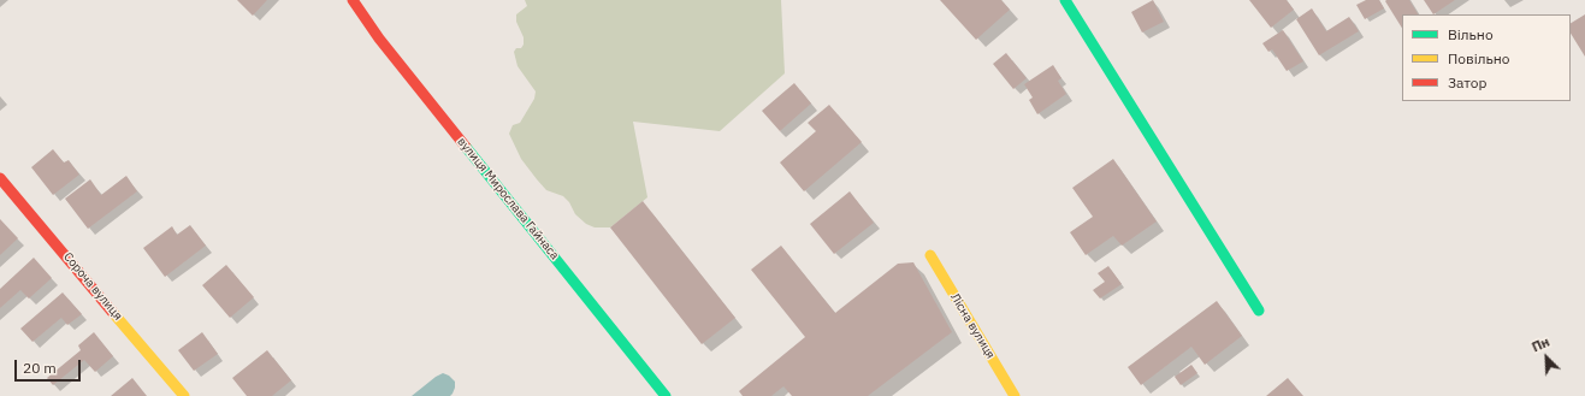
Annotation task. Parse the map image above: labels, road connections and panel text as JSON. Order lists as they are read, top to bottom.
{
  "streets": {
    "street": ["вулиця Мирослава Гайнаса", "Сороча вулиця", "Лісна вулиця"]
  },
  "legend": ["Вільно", "Повільно", "Затор"],
  "scale_bar": "20 m",
  "north": "top left"
}
